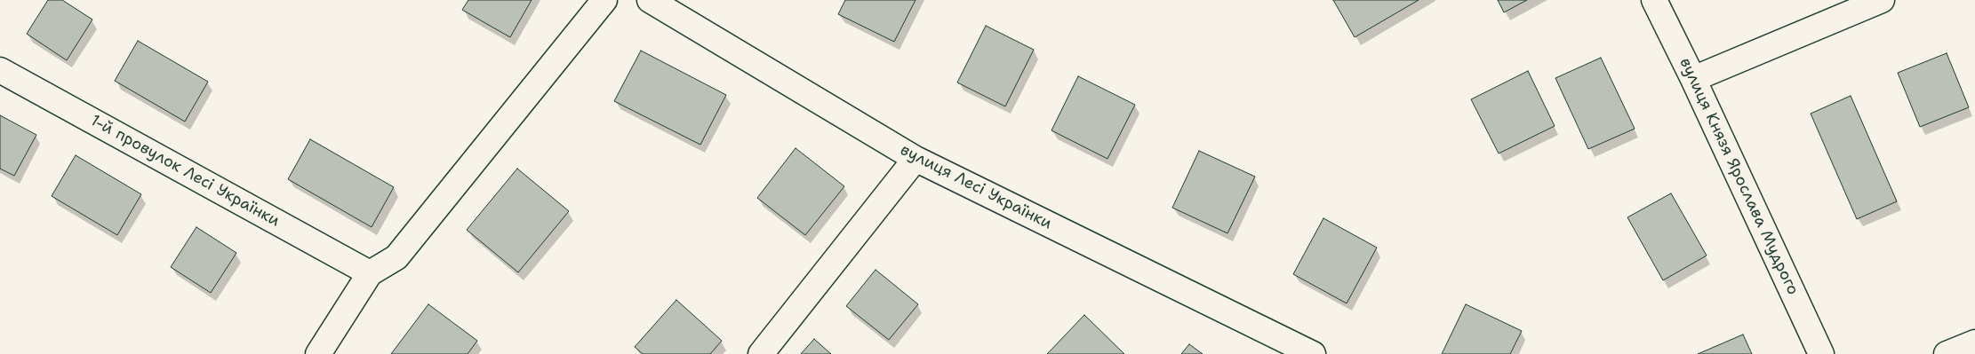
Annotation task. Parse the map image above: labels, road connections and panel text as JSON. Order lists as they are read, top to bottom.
{
  "streets": {
    "street": ["1-й провулок Лесі Українки", "вулиця Князя Ярослава Мудрого", "вулиця Лесі Українки"]
  }
}
